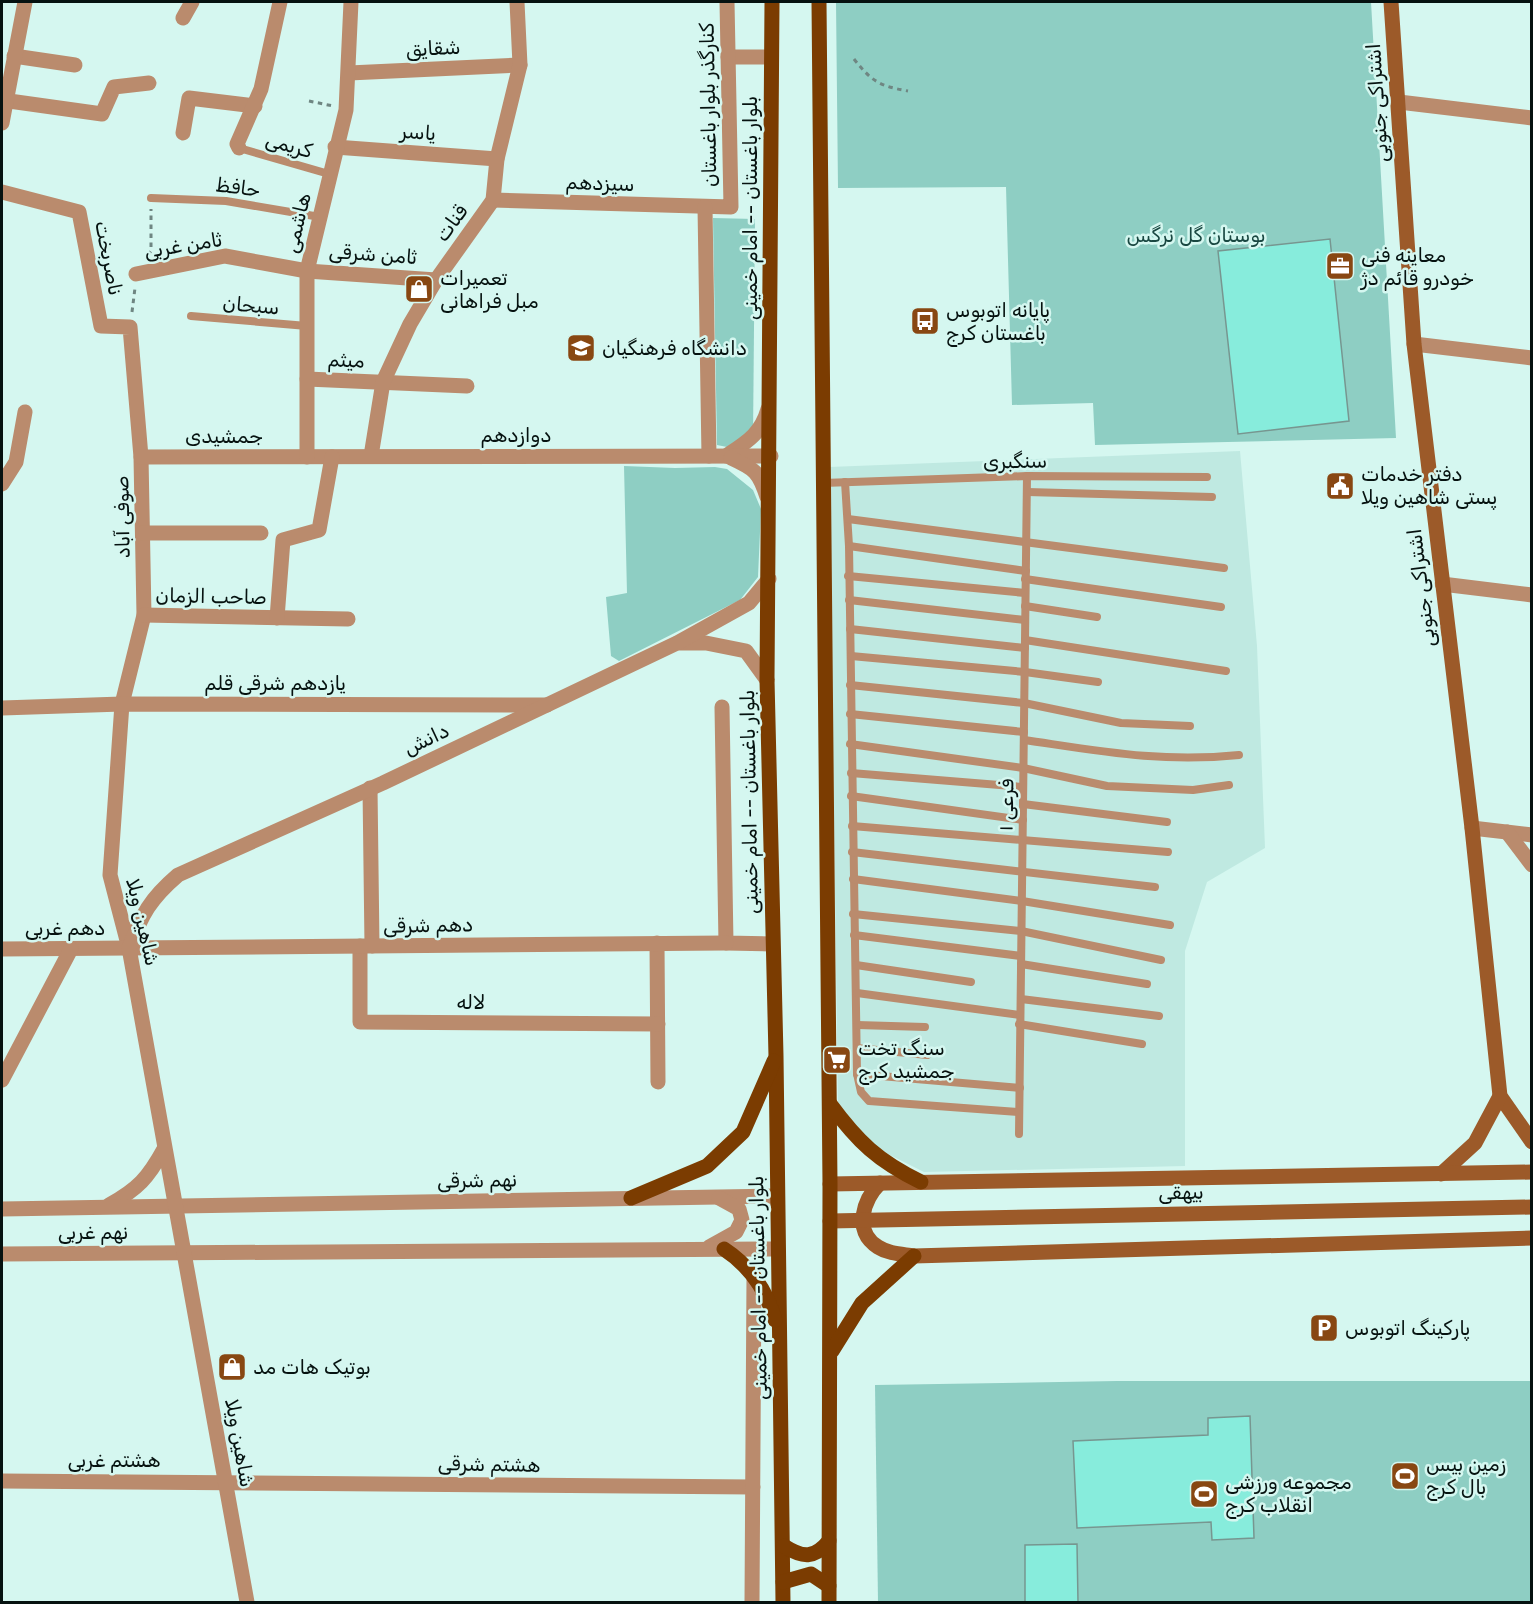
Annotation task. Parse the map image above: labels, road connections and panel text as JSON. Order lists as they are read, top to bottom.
{
  "streets": {
    "main road": ["اشتراکی جنوبی", "بلوار باغستان -- امام خمینی", "بیهقی"],
    "street": [
      "شقایق",
      "کنارگذر بلوار باغستان",
      "یاسر",
      "سیزدهم",
      "هاشمی",
      "قنات",
      "ثامن غربی",
      "ثامن شرقی",
      "ناصربخت",
      "میثم",
      "دوازدهم",
      "جمشیدی",
      "صوفی آباد",
      "صاحب الزمان",
      "یازدهم شرقی قلم",
      "دانش",
      "شاهین ویلا",
      "دهم شرقی",
      "دهم غربی",
      "لاله",
      "نهم شرقی",
      "نهم غربی",
      "هشتم غربی",
      "هشتم شرقی"
    ],
    "lane": [
      "کریمی",
      "حافظ",
      "سبحان",
      "سنگبری",
      "۱ فرعی"
    ]
  },
  "crossings": [
    ["شقایق", "هاشمی"],
    ["شقایق", "قنات"],
    ["کنارگذر بلوار باغستان", "سیزدهم"],
    ["یاسر", "هاشمی"],
    ["یاسر", "قنات"],
    ["کریمی", "هاشمی"],
    ["سیزدهم", "قنات"],
    ["حافظ", "هاشمی"],
    ["بلوار باغستان -- امام خمینی", "دوازدهم"],
    ["بلوار باغستان -- امام خمینی", "دانش"],
    ["بلوار باغستان -- امام خمینی", "دهم شرقی"],
    ["بلوار باغستان -- امام خمینی", "نهم شرقی"],
    ["هاشمی", "ثامن غربی"],
    ["هاشمی", "ثامن شرقی"],
    ["هاشمی", "سبحان"],
    ["هاشمی", "میثم"],
    ["هاشمی", "دوازدهم"],
    ["هاشمی", "جمشیدی"],
    ["قنات", "ثامن شرقی"],
    ["قنات", "میثم"],
    ["قنات", "دوازدهم"],
    ["ثامن غربی", "ثامن شرقی"],
    ["ناصربخت", "صوفی آباد"],
    ["دوازدهم", "جمشیدی"],
    ["دوازدهم", "صاحب الزمان"],
    ["جمشیدی", "صوفی آباد"],
    ["سنگبری", "۱ فرعی"],
    ["صوفی آباد", "صاحب الزمان"],
    ["صوفی آباد", "یازدهم شرقی قلم"],
    ["صوفی آباد", "شاهین ویلا"],
    ["یازدهم شرقی قلم", "دانش"],
    ["یازدهم شرقی قلم", "شاهین ویلا"],
    ["دانش", "شاهین ویلا"],
    ["دانش", "دهم شرقی"],
    ["دانش", "دهم غربی"],
    ["شاهین ویلا", "دهم شرقی"],
    ["شاهین ویلا", "دهم غربی"],
    ["شاهین ویلا", "نهم شرقی"],
    ["شاهین ویلا", "نهم غربی"],
    ["شاهین ویلا", "هشتم غربی"],
    ["شاهین ویلا", "هشتم شرقی"],
    ["دهم شرقی", "دهم غربی"],
    ["دهم شرقی", "لاله"],
    ["نهم شرقی", "نهم غربی"],
    ["هشتم غربی", "هشتم شرقی"]
  ],
  "parks": ["بوستان گل نرگس"],
  "places": {
    "office": ["معاینه فنی خودرو قائم دژ"],
    "shop": ["تعمیرات مبل فراهانی", "بوتیک هات مد"],
    "bus stop": ["پایانه اتوبوس باغستان کرج"],
    "school or university": ["دانشگاه فرهنگیان"],
    "public building": ["دفتر خدمات پستی شاهین ویلا"],
    "supermarket": ["سنگ تخت جمشید کرج"],
    "parking": ["پارکینگ اتوبوس"],
    "sports": ["زمین بیس بال کرج", "مجموعه ورزشی انقلاب کرج"]
  }
}
